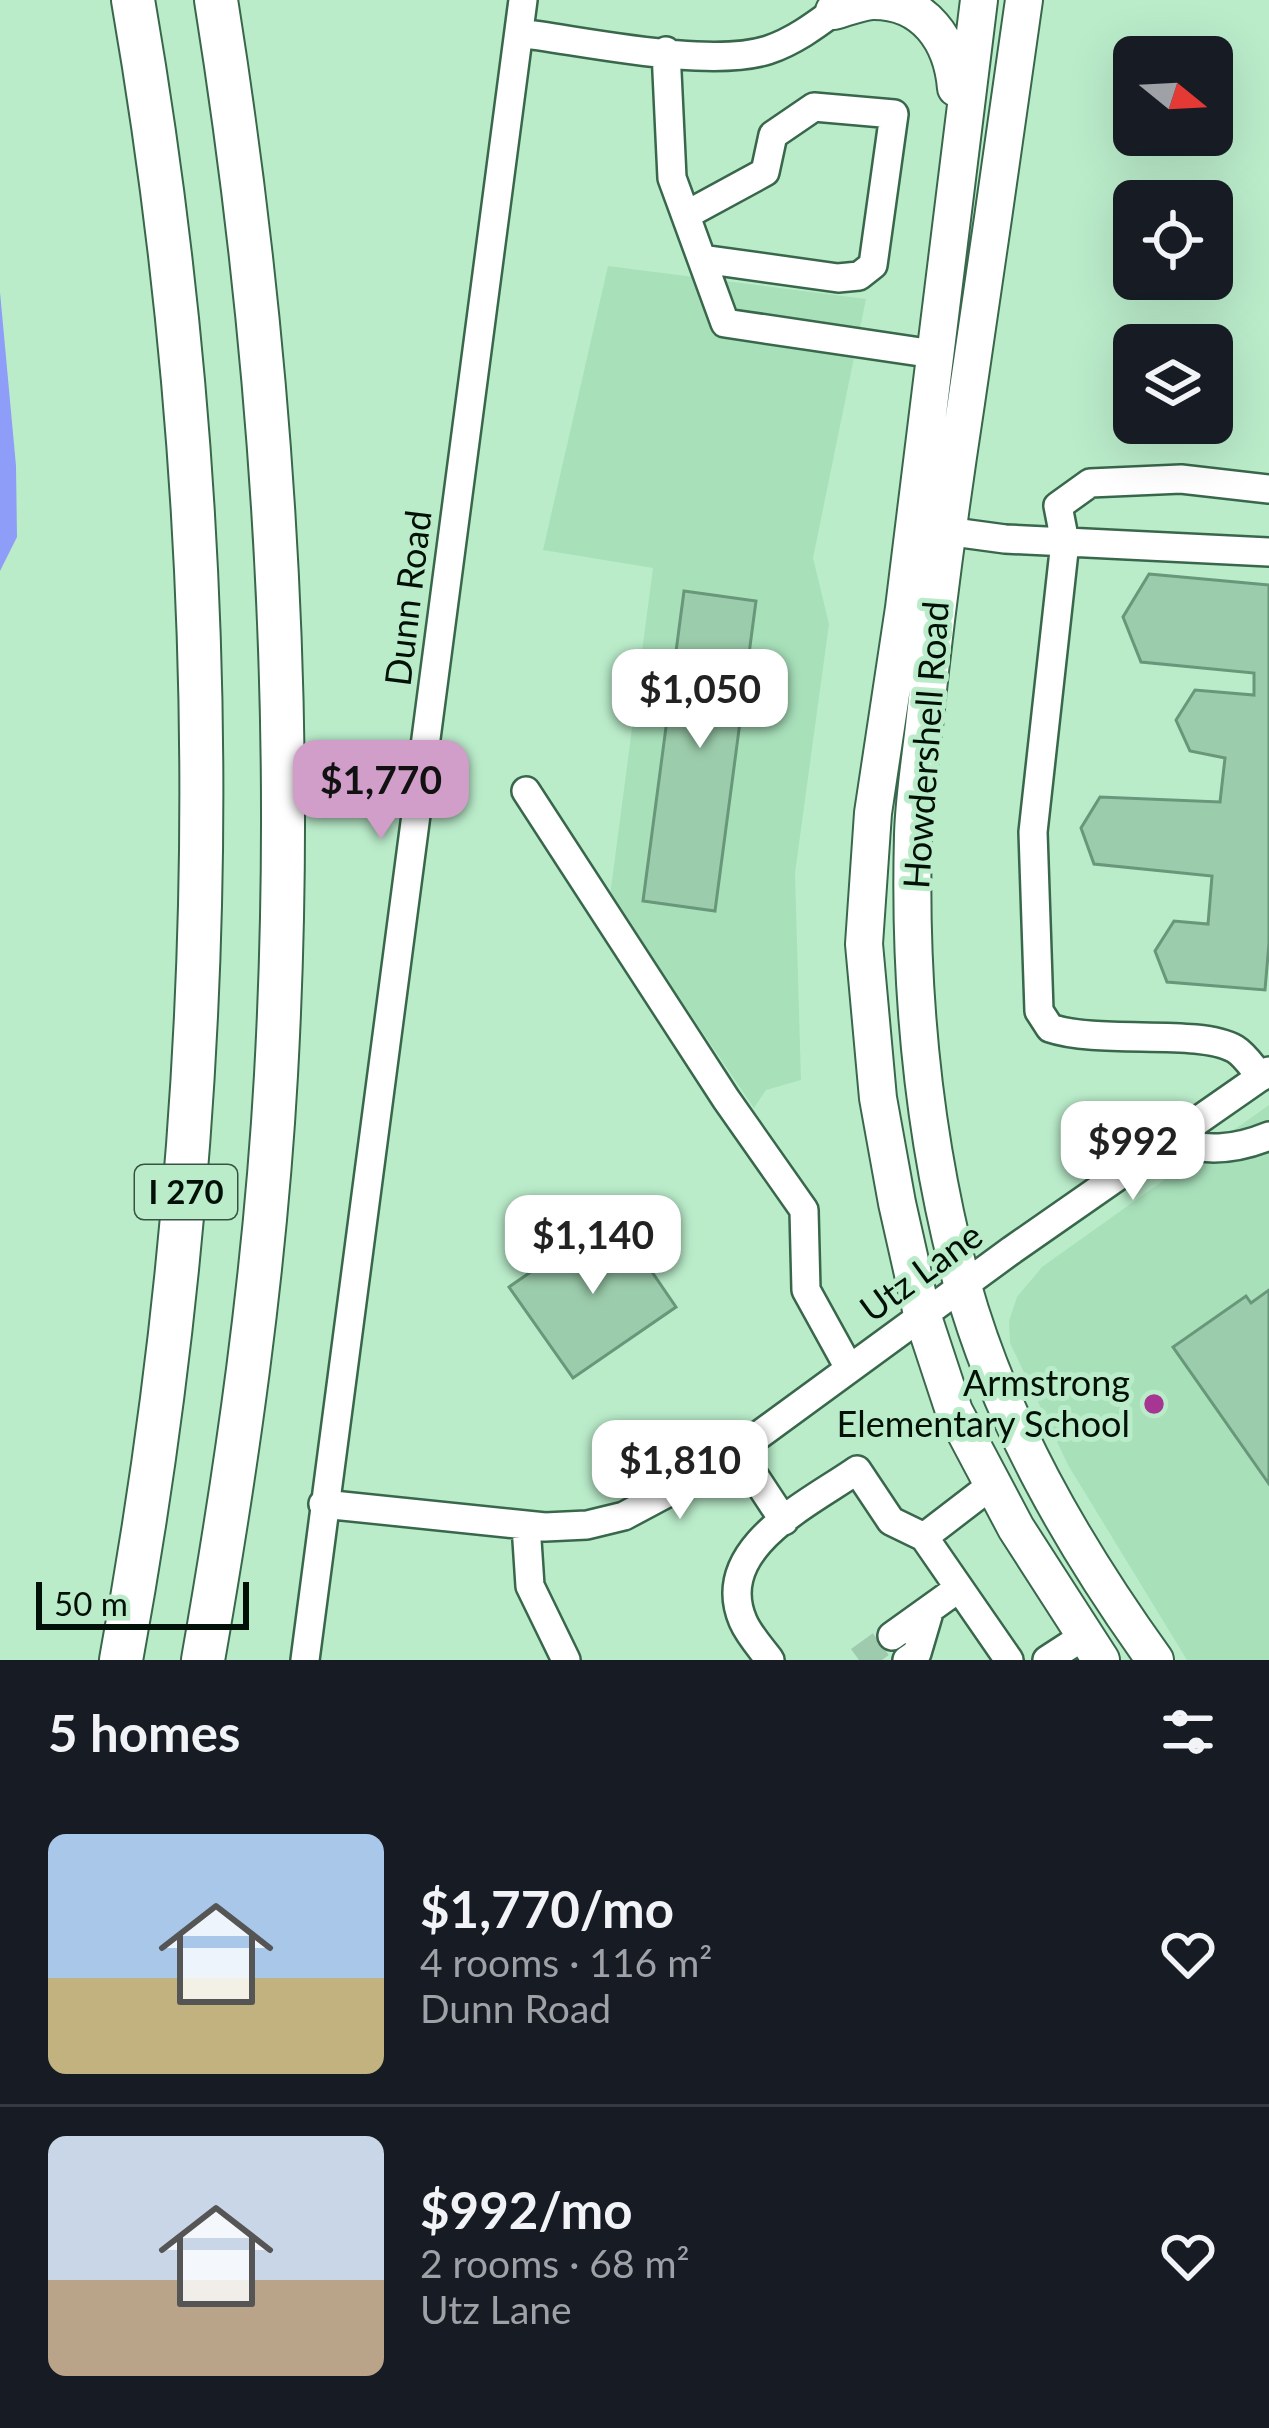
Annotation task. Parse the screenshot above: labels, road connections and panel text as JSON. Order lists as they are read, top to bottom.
{
  "streets": {
    "highway": ["I 270"],
    "main road": ["Howdershell Road"],
    "street": ["Dunn Road", "Utz Lane"]
  },
  "crossings": [
    ["Dunn Road", "Utz Lane"],
    ["Howdershell Road", "Utz Lane"]
  ],
  "places": ["Armstrong Elementary School"],
  "scale_bar": "50 m",
  "north": "right",
  "page": {
    "price": [
      "$1,050",
      "$1,770",
      "$992",
      "$1,140",
      "$1,810"
    ],
    "scale": "50 m",
    "heading": "5 homes",
    "list": [
      {
        "name": "$1,770/mo",
        "note": "4 rooms · 116 m² · Dunn Road"
      },
      {
        "name": "$992/mo",
        "note": "2 rooms · 68 m² · Utz Lane"
      }
    ]
  }
}
